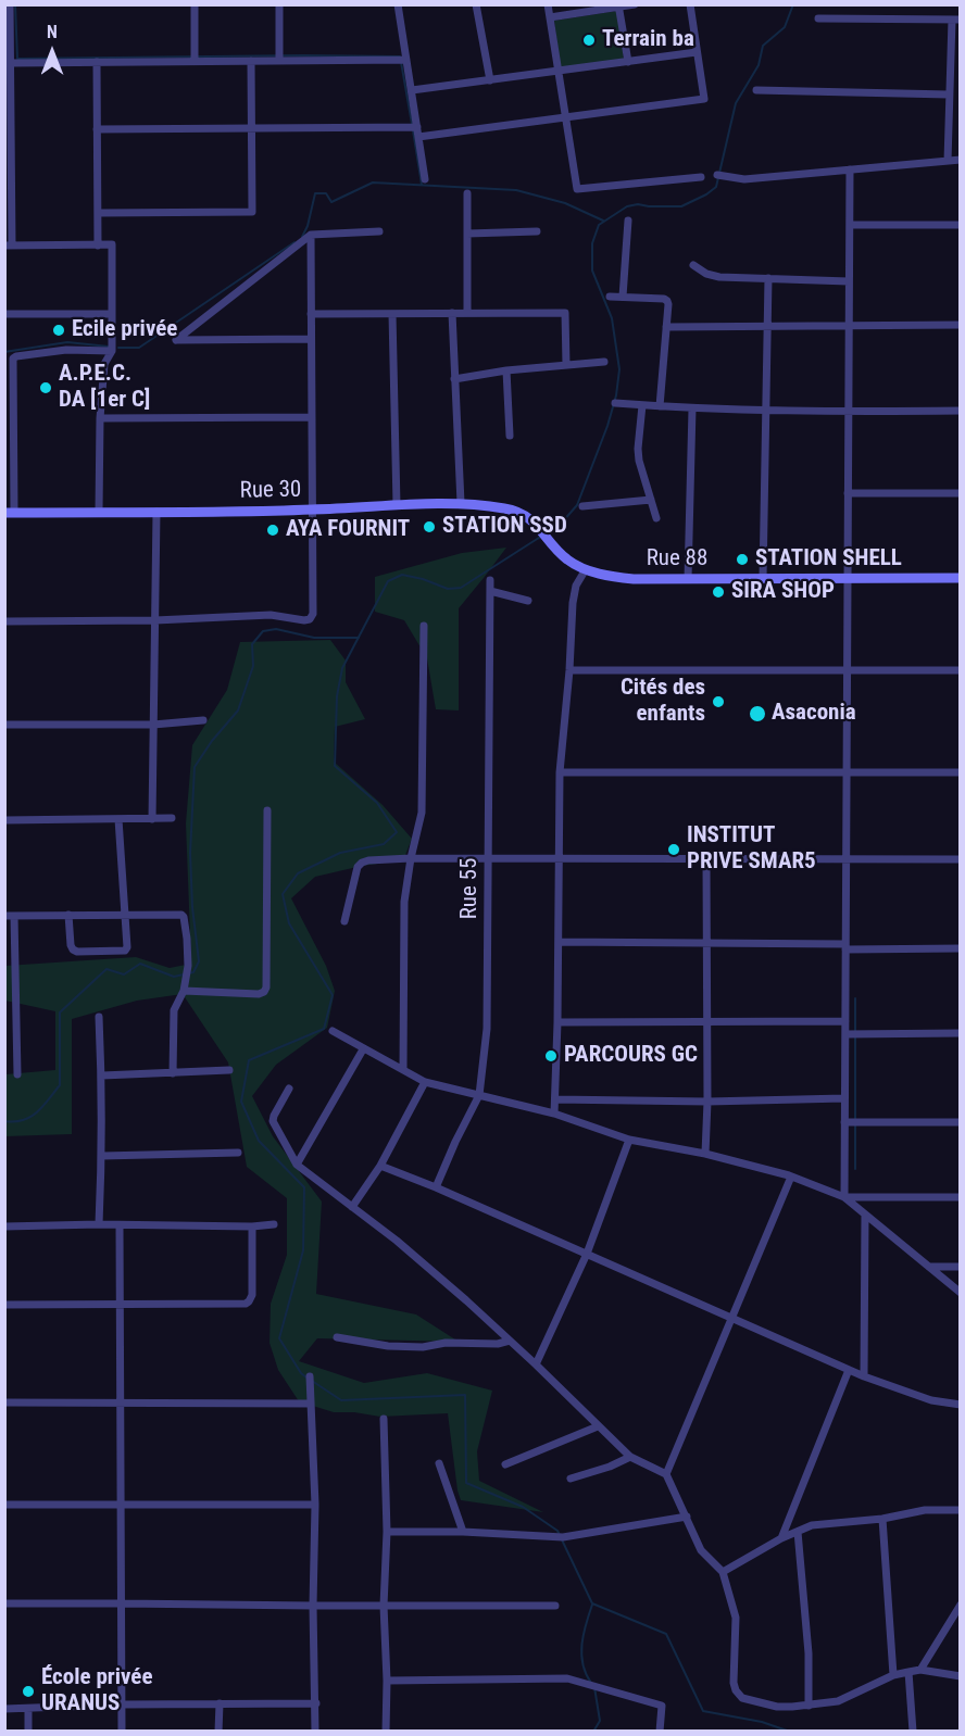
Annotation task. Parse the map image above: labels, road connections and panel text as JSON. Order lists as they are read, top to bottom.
{
  "streets": {
    "main road": ["Rue 30", "Rue 88"],
    "street": ["Rue 55"]
  },
  "crossings": [
    ["Rue 30", "Rue 88"]
  ],
  "places": [
    "Terrain ba",
    "Ecile privée",
    "A.P.E.C. DA [1er C]",
    "STATION SSD",
    "AYA FOURNIT",
    "STATION SHELL",
    "SIRA SHOP",
    "Cités des enfants",
    "Asaconia",
    "INSTITUT PRIVE SMAR5",
    "PARCOURS GC",
    "École privée URANUS"
  ],
  "north": "top"
}
